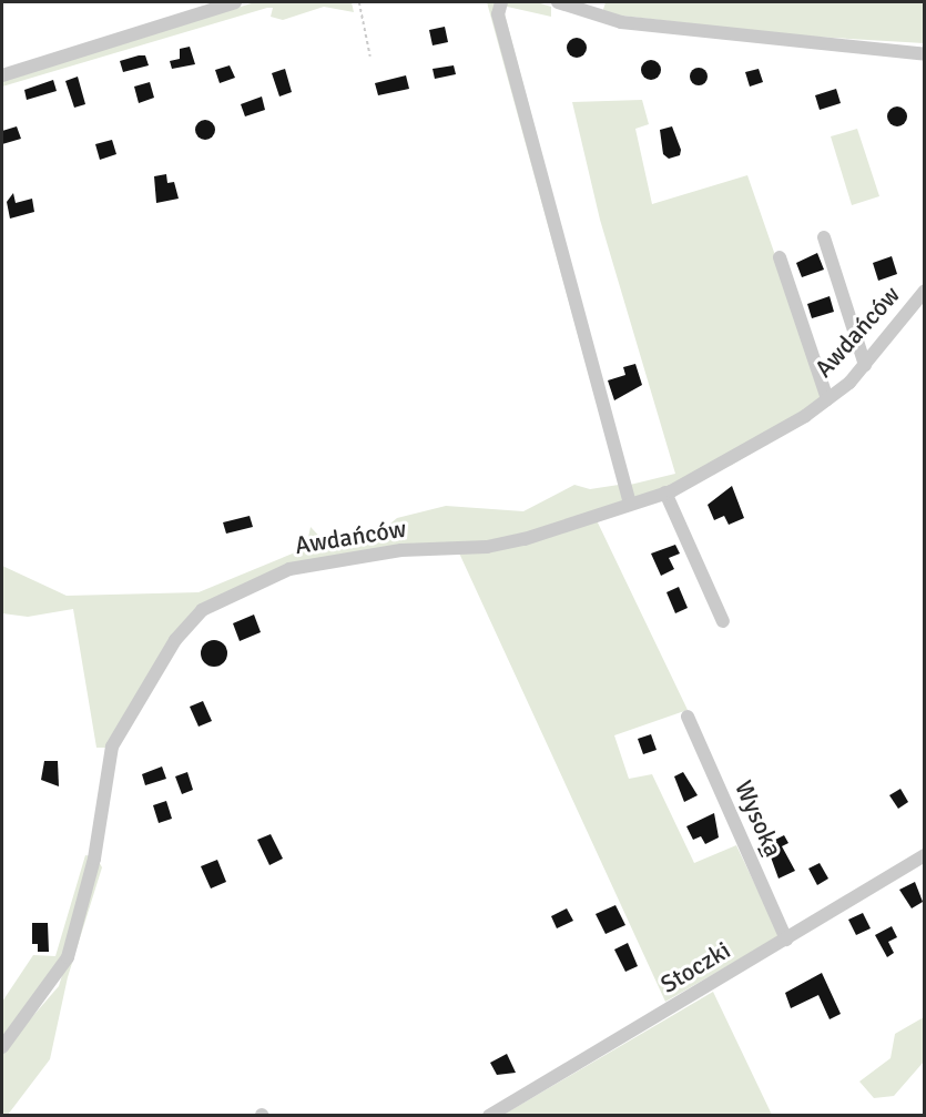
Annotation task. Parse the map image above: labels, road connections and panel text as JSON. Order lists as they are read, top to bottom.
{
  "streets": {
    "street": ["Awdańców", "Wysoka", "Stoczki"]
  },
  "crossings": [
    ["Wysoka", "Stoczki"]
  ]
}
